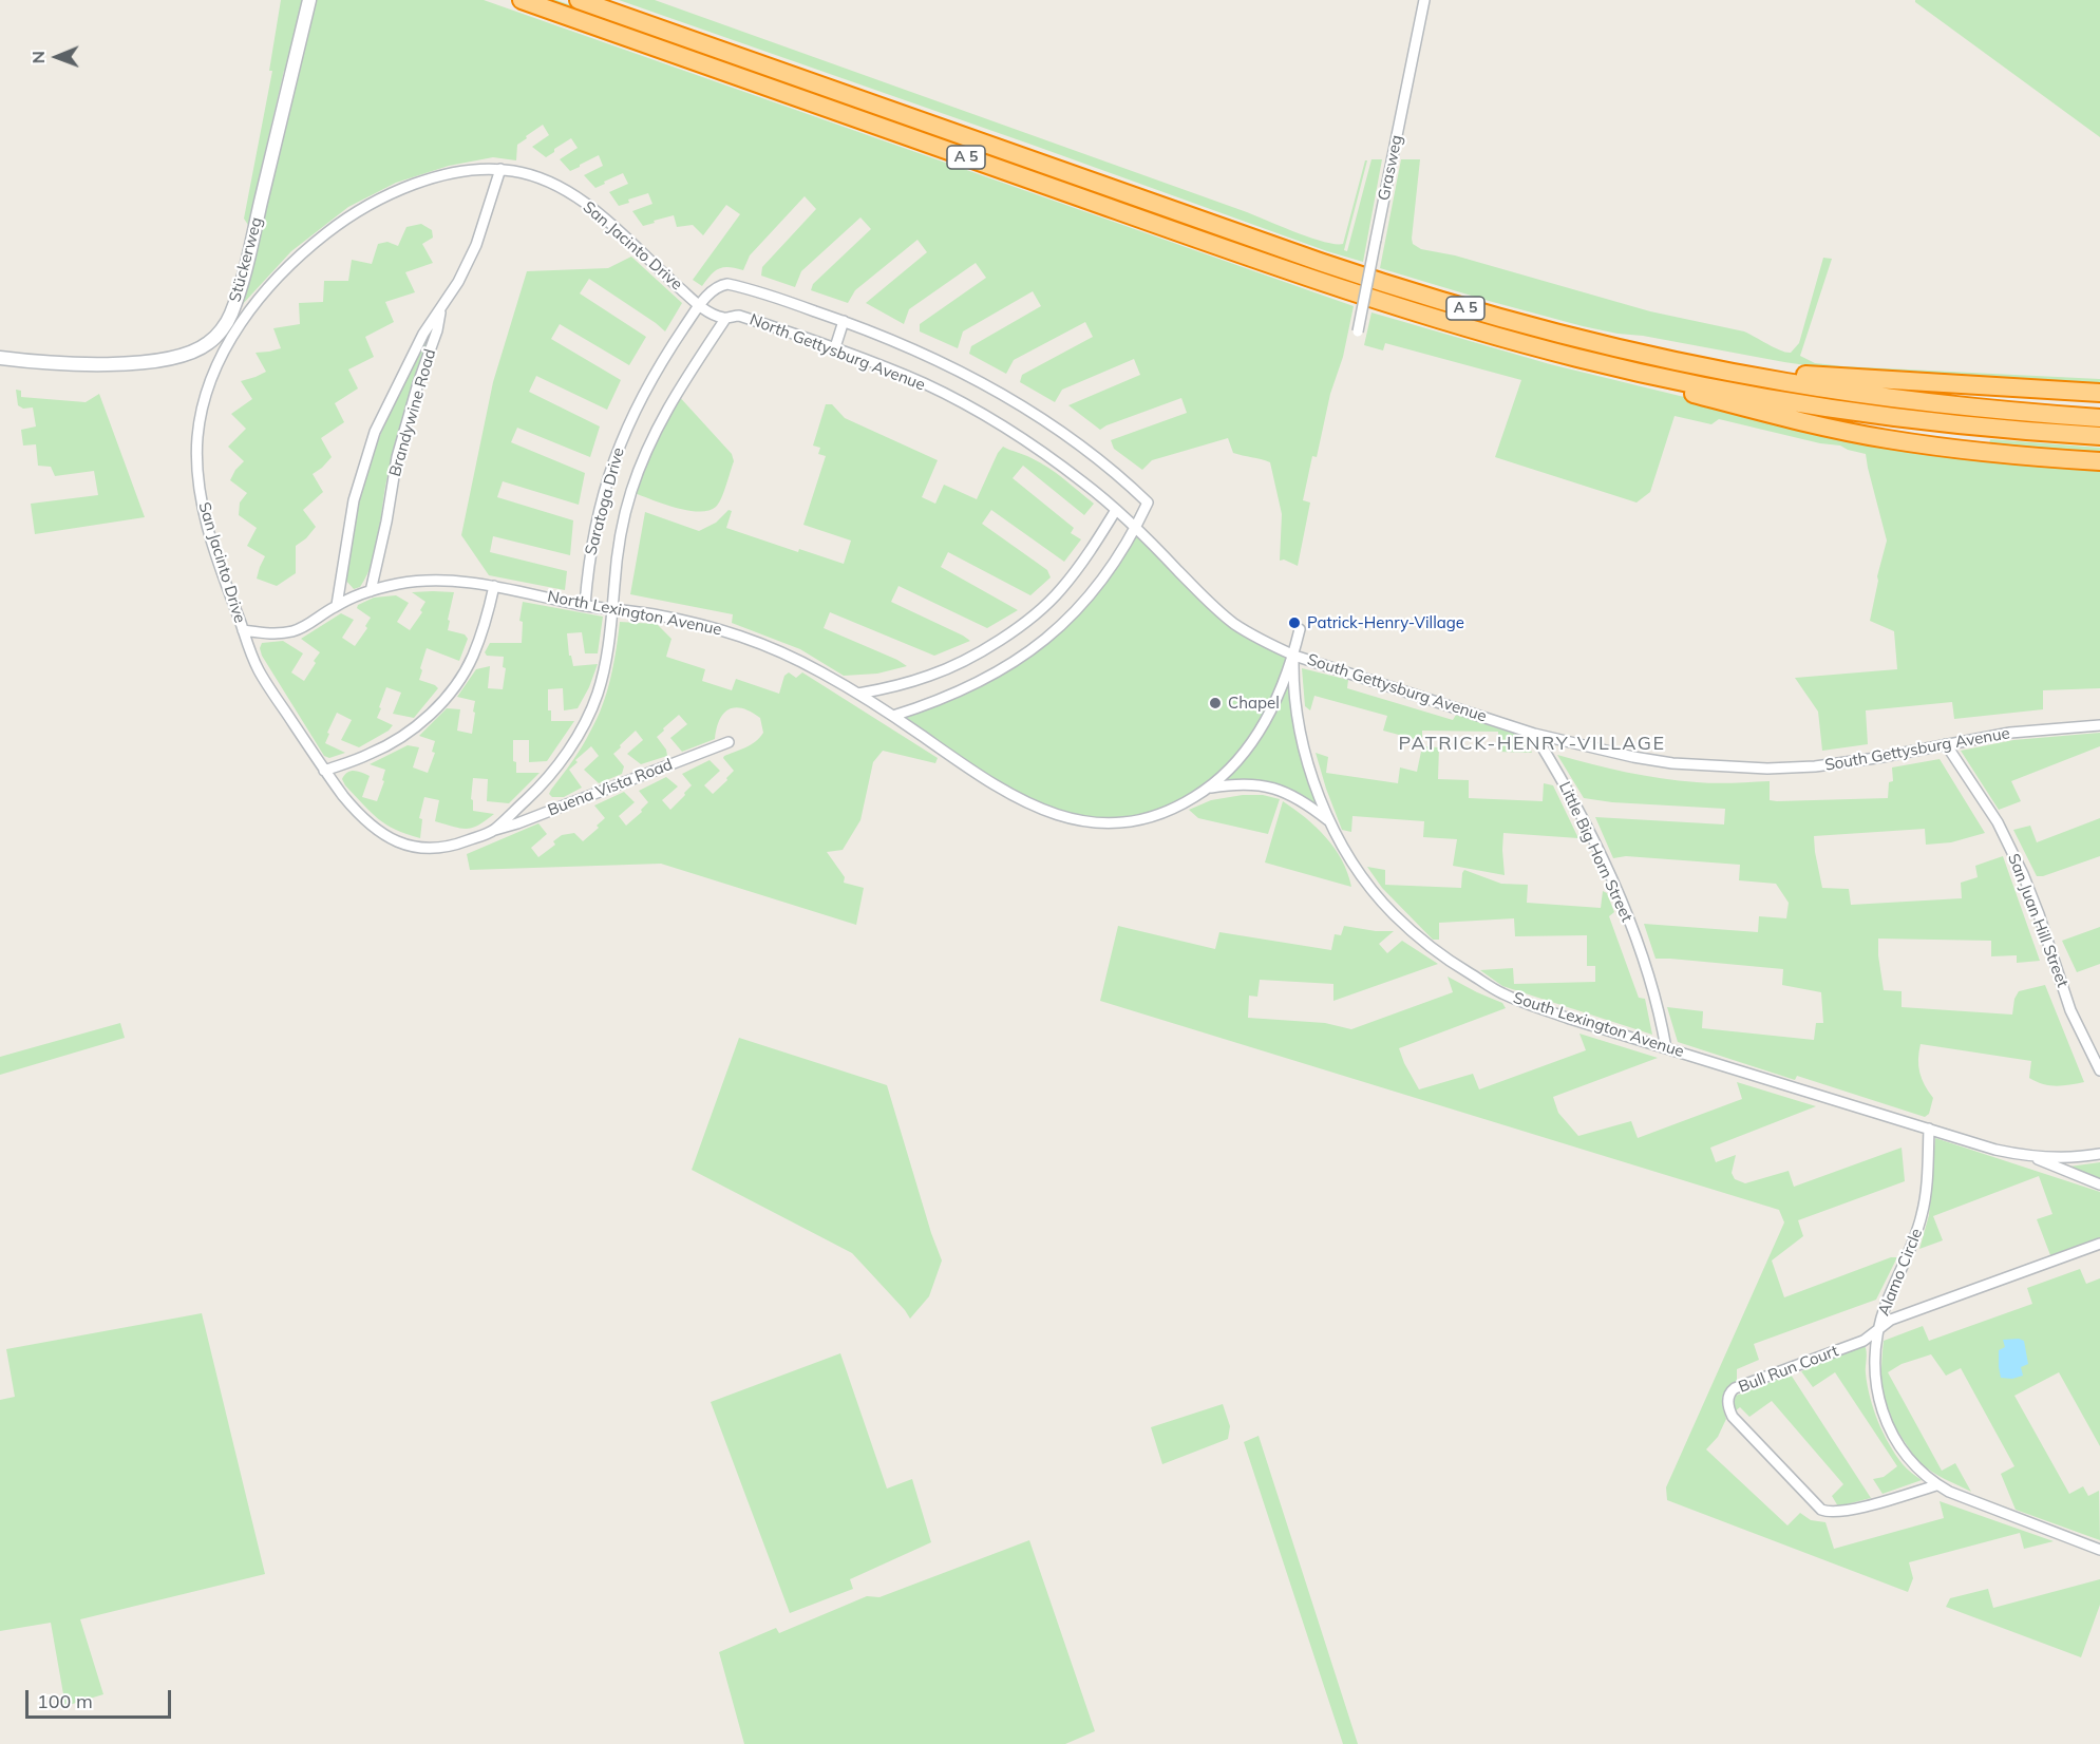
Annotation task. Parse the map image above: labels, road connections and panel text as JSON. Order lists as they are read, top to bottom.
{
  "streets": {
    "highway": ["A 5"],
    "street": [
      "Grasweg",
      "San Jacinto Drive",
      "Stückerweg",
      "North Gettysburg Avenue",
      "Brandywine Road",
      "Saratoga Drive",
      "North Lexington Avenue",
      "South Gettysburg Avenue",
      "Buena Vista Road",
      "Little Big Horn Street",
      "San Juan Hill Street",
      "South Lexington Avenue",
      "Alamo Circle",
      "Bull Run Court"
    ]
  },
  "crossings": [
    ["San Jacinto Drive", "North Gettysburg Avenue"],
    ["San Jacinto Drive", "Brandywine Road"],
    ["San Jacinto Drive", "Saratoga Drive"],
    ["San Jacinto Drive", "North Lexington Avenue"],
    ["San Jacinto Drive", "Buena Vista Road"],
    ["North Gettysburg Avenue", "Saratoga Drive"],
    ["North Gettysburg Avenue", "North Lexington Avenue"],
    ["North Gettysburg Avenue", "South Gettysburg Avenue"],
    ["North Gettysburg Avenue", "South Lexington Avenue"],
    ["Brandywine Road", "North Lexington Avenue"],
    ["Saratoga Drive", "North Lexington Avenue"],
    ["North Lexington Avenue", "South Gettysburg Avenue"],
    ["North Lexington Avenue", "South Lexington Avenue"],
    ["South Gettysburg Avenue", "Little Big Horn Street"],
    ["South Gettysburg Avenue", "San Juan Hill Street"],
    ["South Gettysburg Avenue", "South Lexington Avenue"],
    ["Little Big Horn Street", "South Lexington Avenue"],
    ["South Lexington Avenue", "Alamo Circle"],
    ["Alamo Circle", "Bull Run Court"]
  ],
  "districts": ["PATRICK-HENRY-VILLAGE"],
  "places": ["Patrick-Henry-Village", "Chapel"],
  "scale_bar": "100 m",
  "north": "left"
}
